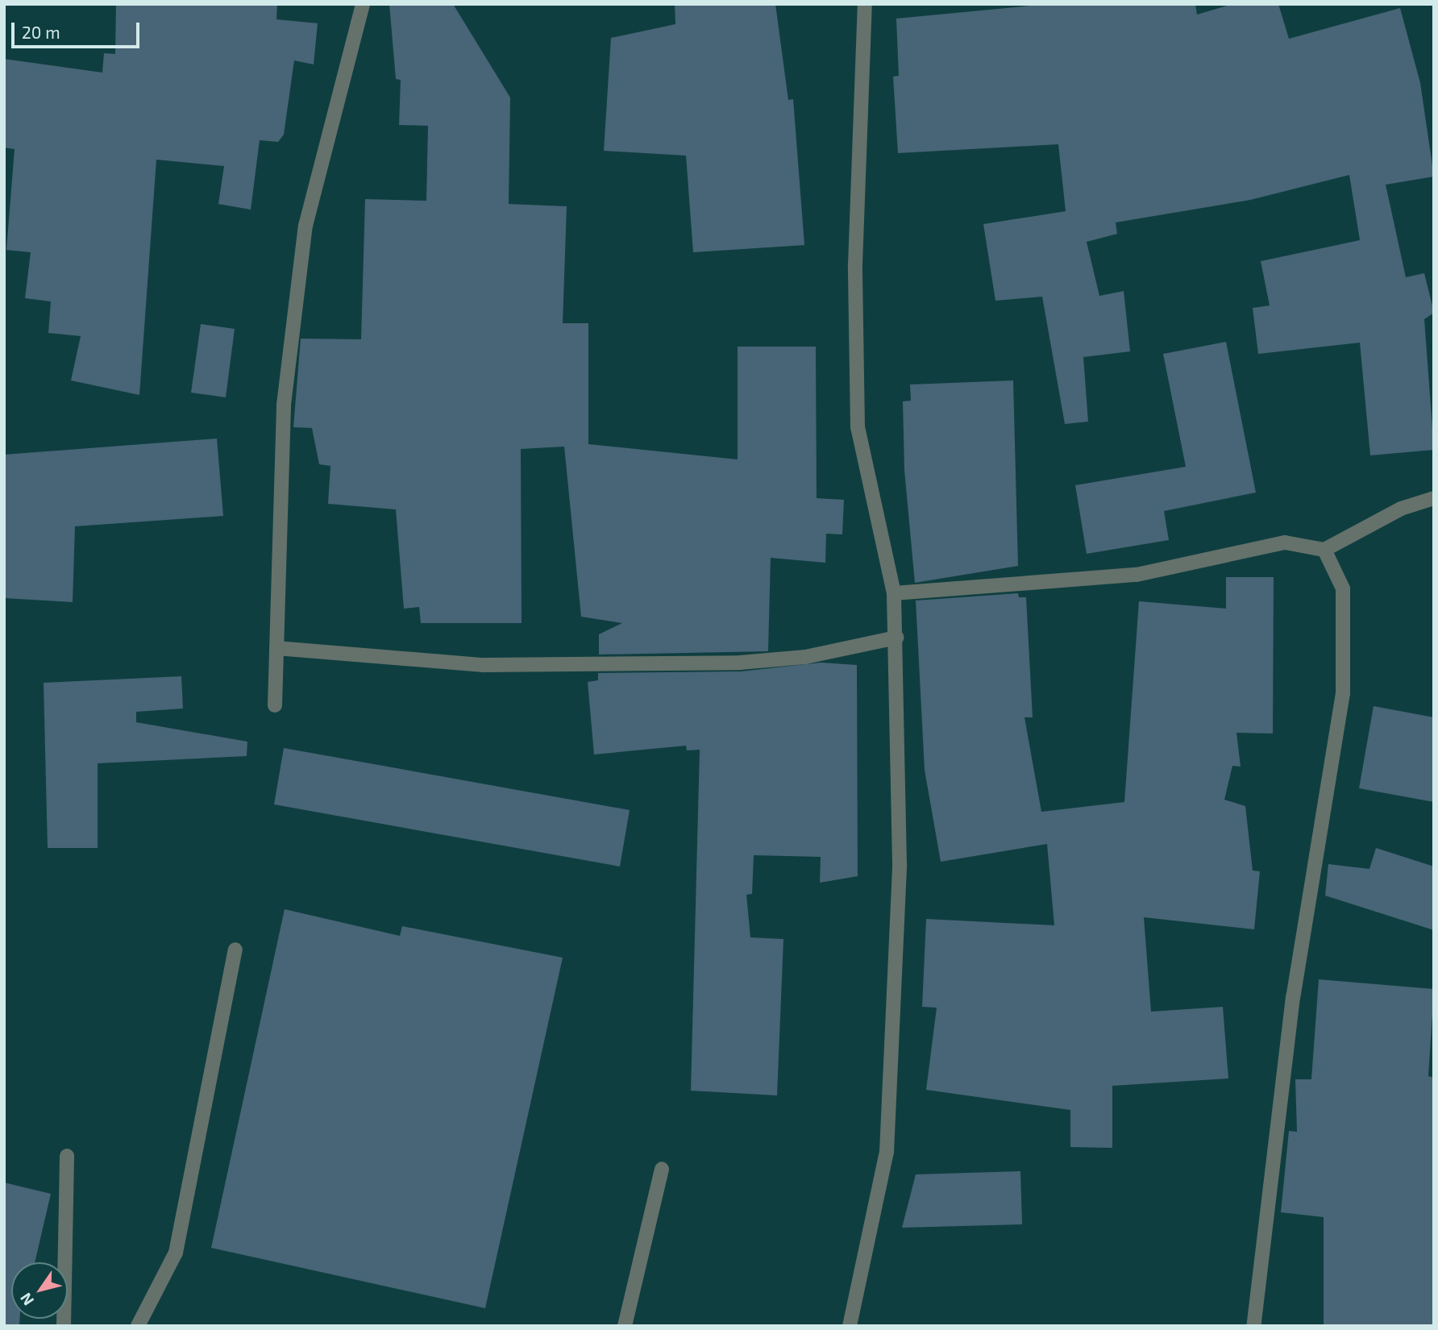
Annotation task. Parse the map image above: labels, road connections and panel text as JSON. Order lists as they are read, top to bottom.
{
  "scale_bar": "20 m",
  "north": "bottom left"
}
